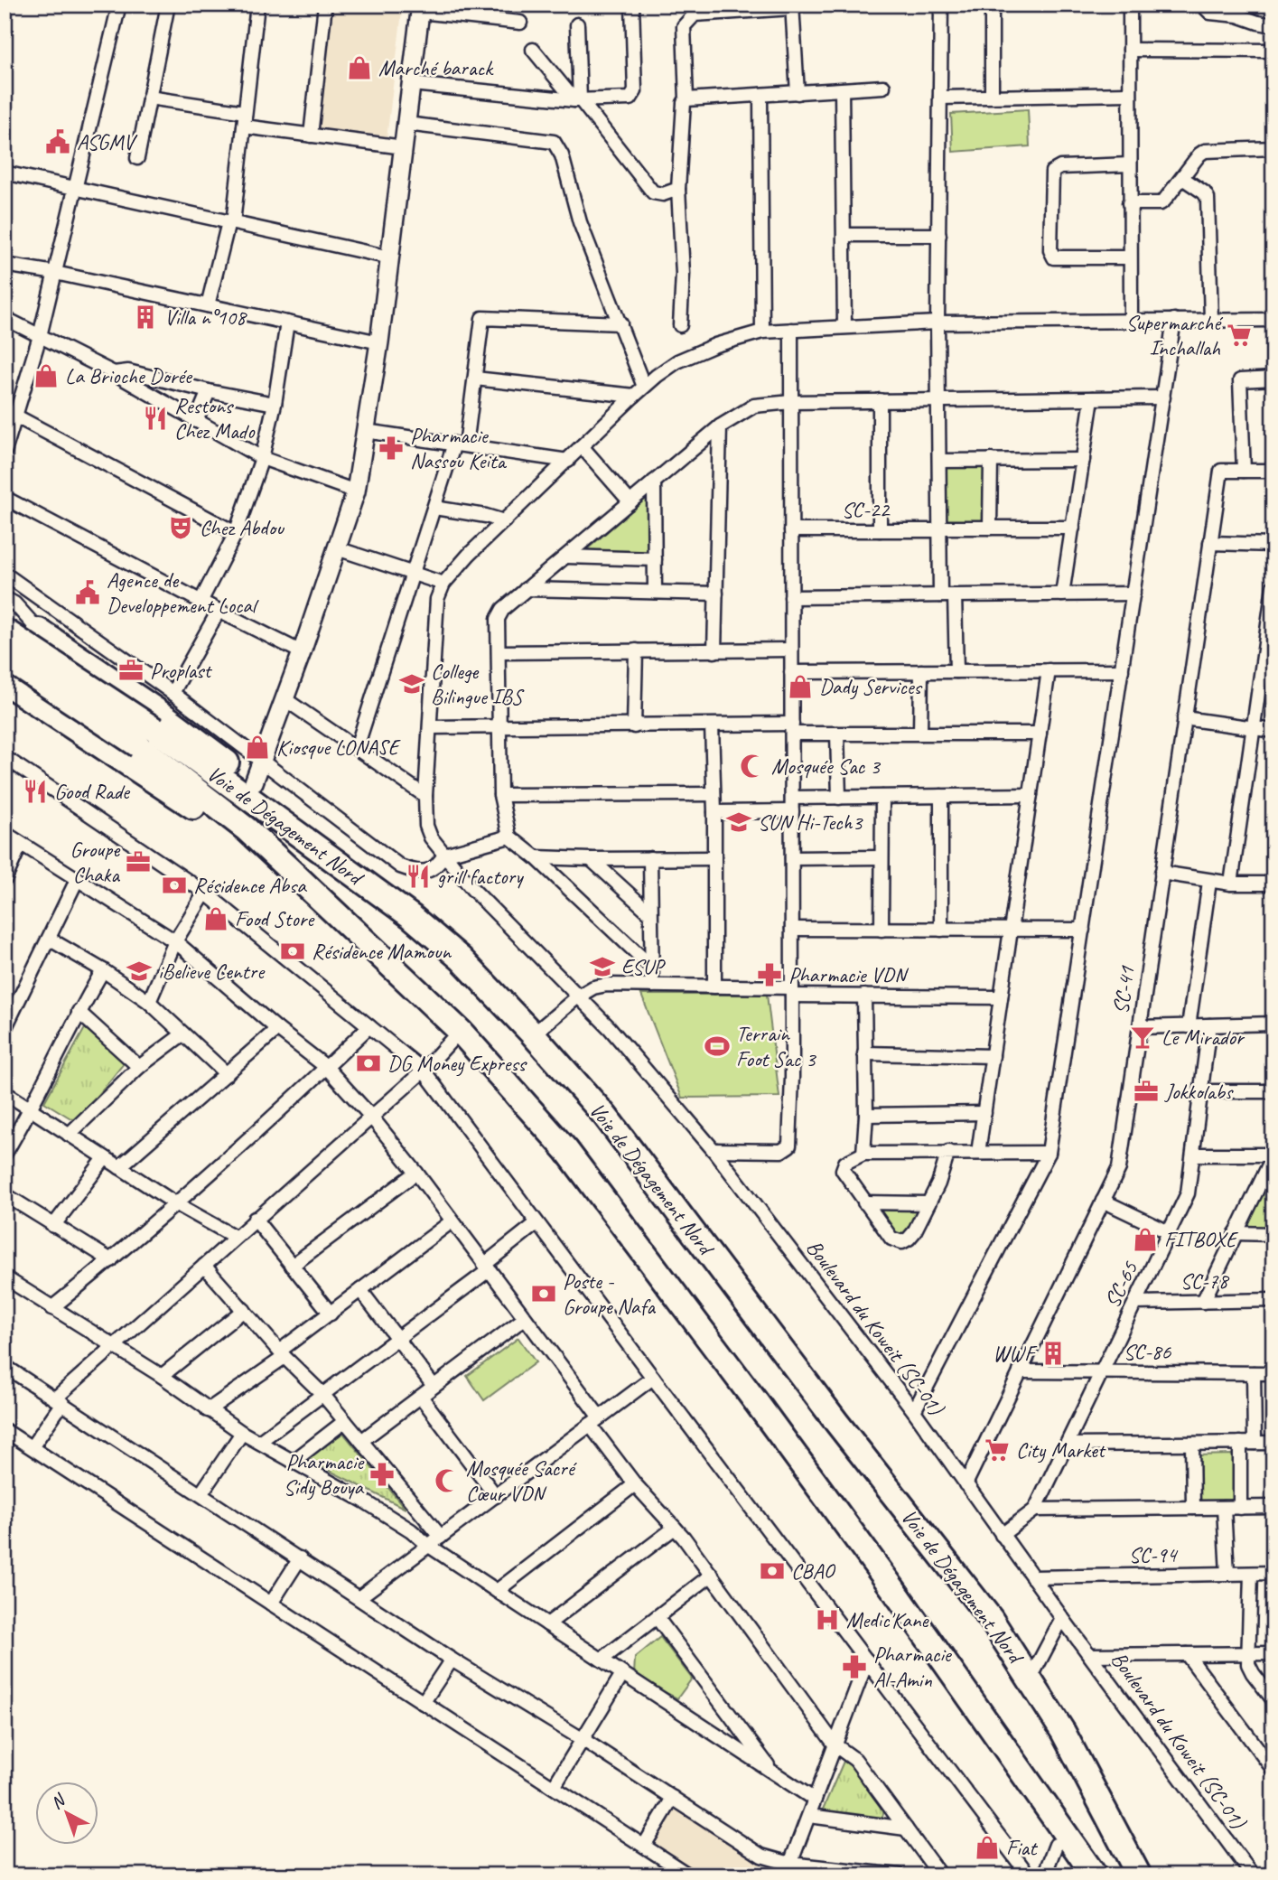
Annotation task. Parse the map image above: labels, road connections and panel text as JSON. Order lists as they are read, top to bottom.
{
  "streets": {
    "highway": ["Voie de Dégagement Nord"],
    "street": [
      "SC-22",
      "SC-41",
      "SC-78",
      "SC-65",
      "Boulevard du Koweit (SC-01)",
      "SC-86",
      "SC-94"
    ]
  },
  "crossings": [
    ["SC-41", "Boulevard du Koweit (SC-01)"],
    ["SC-41", "SC-86"],
    ["SC-78", "SC-65"],
    ["SC-65", "Boulevard du Koweit (SC-01)"],
    ["SC-65", "SC-86"],
    ["Boulevard du Koweit (SC-01)", "SC-94"]
  ],
  "places": {
    "shop": [
      "Marché barack",
      "La Brioche Dorée",
      "Dady Services",
      "Kiosque LONASE",
      "Food Store",
      "FITBOXE",
      "Fiat"
    ],
    "public building": ["ASGMV", "Agence de Developpement Local"],
    "building": ["Villa n°108", "WWF"],
    "supermarket": ["Supermarché Inchallah", "City Market"],
    "restaurant": ["Restons Chez Mado", "Good Rade", "grill factory"],
    "pharmacy": [
      "Pharmacie Nassou Keita",
      "Pharmacie VDN",
      "Pharmacie Sidy Bouya",
      "Pharmacie Al-Amin"
    ],
    "theatre": ["Chez Abdou"],
    "office": ["Proplast", "Groupe Chaka", "Jokkolabs"],
    "school or university": [
      "College Bilingue IBS",
      "SUN Hi-Tech3",
      "ESUP",
      "iBelieve Centre"
    ],
    "mosque": ["Mosquée Sac 3", "Mosquée Sacré Cœur VDN"],
    "bank": [
      "Résidence Absa",
      "Résidence Mamoun",
      "DG Money Express",
      "Poste - Groupe Nafa",
      "CBAO"
    ],
    "bar": ["Le Mirador"],
    "sports": ["Terrain Foot Sac 3"],
    "hospital": ["Medic'Kane"]
  },
  "north": "top left"
}
